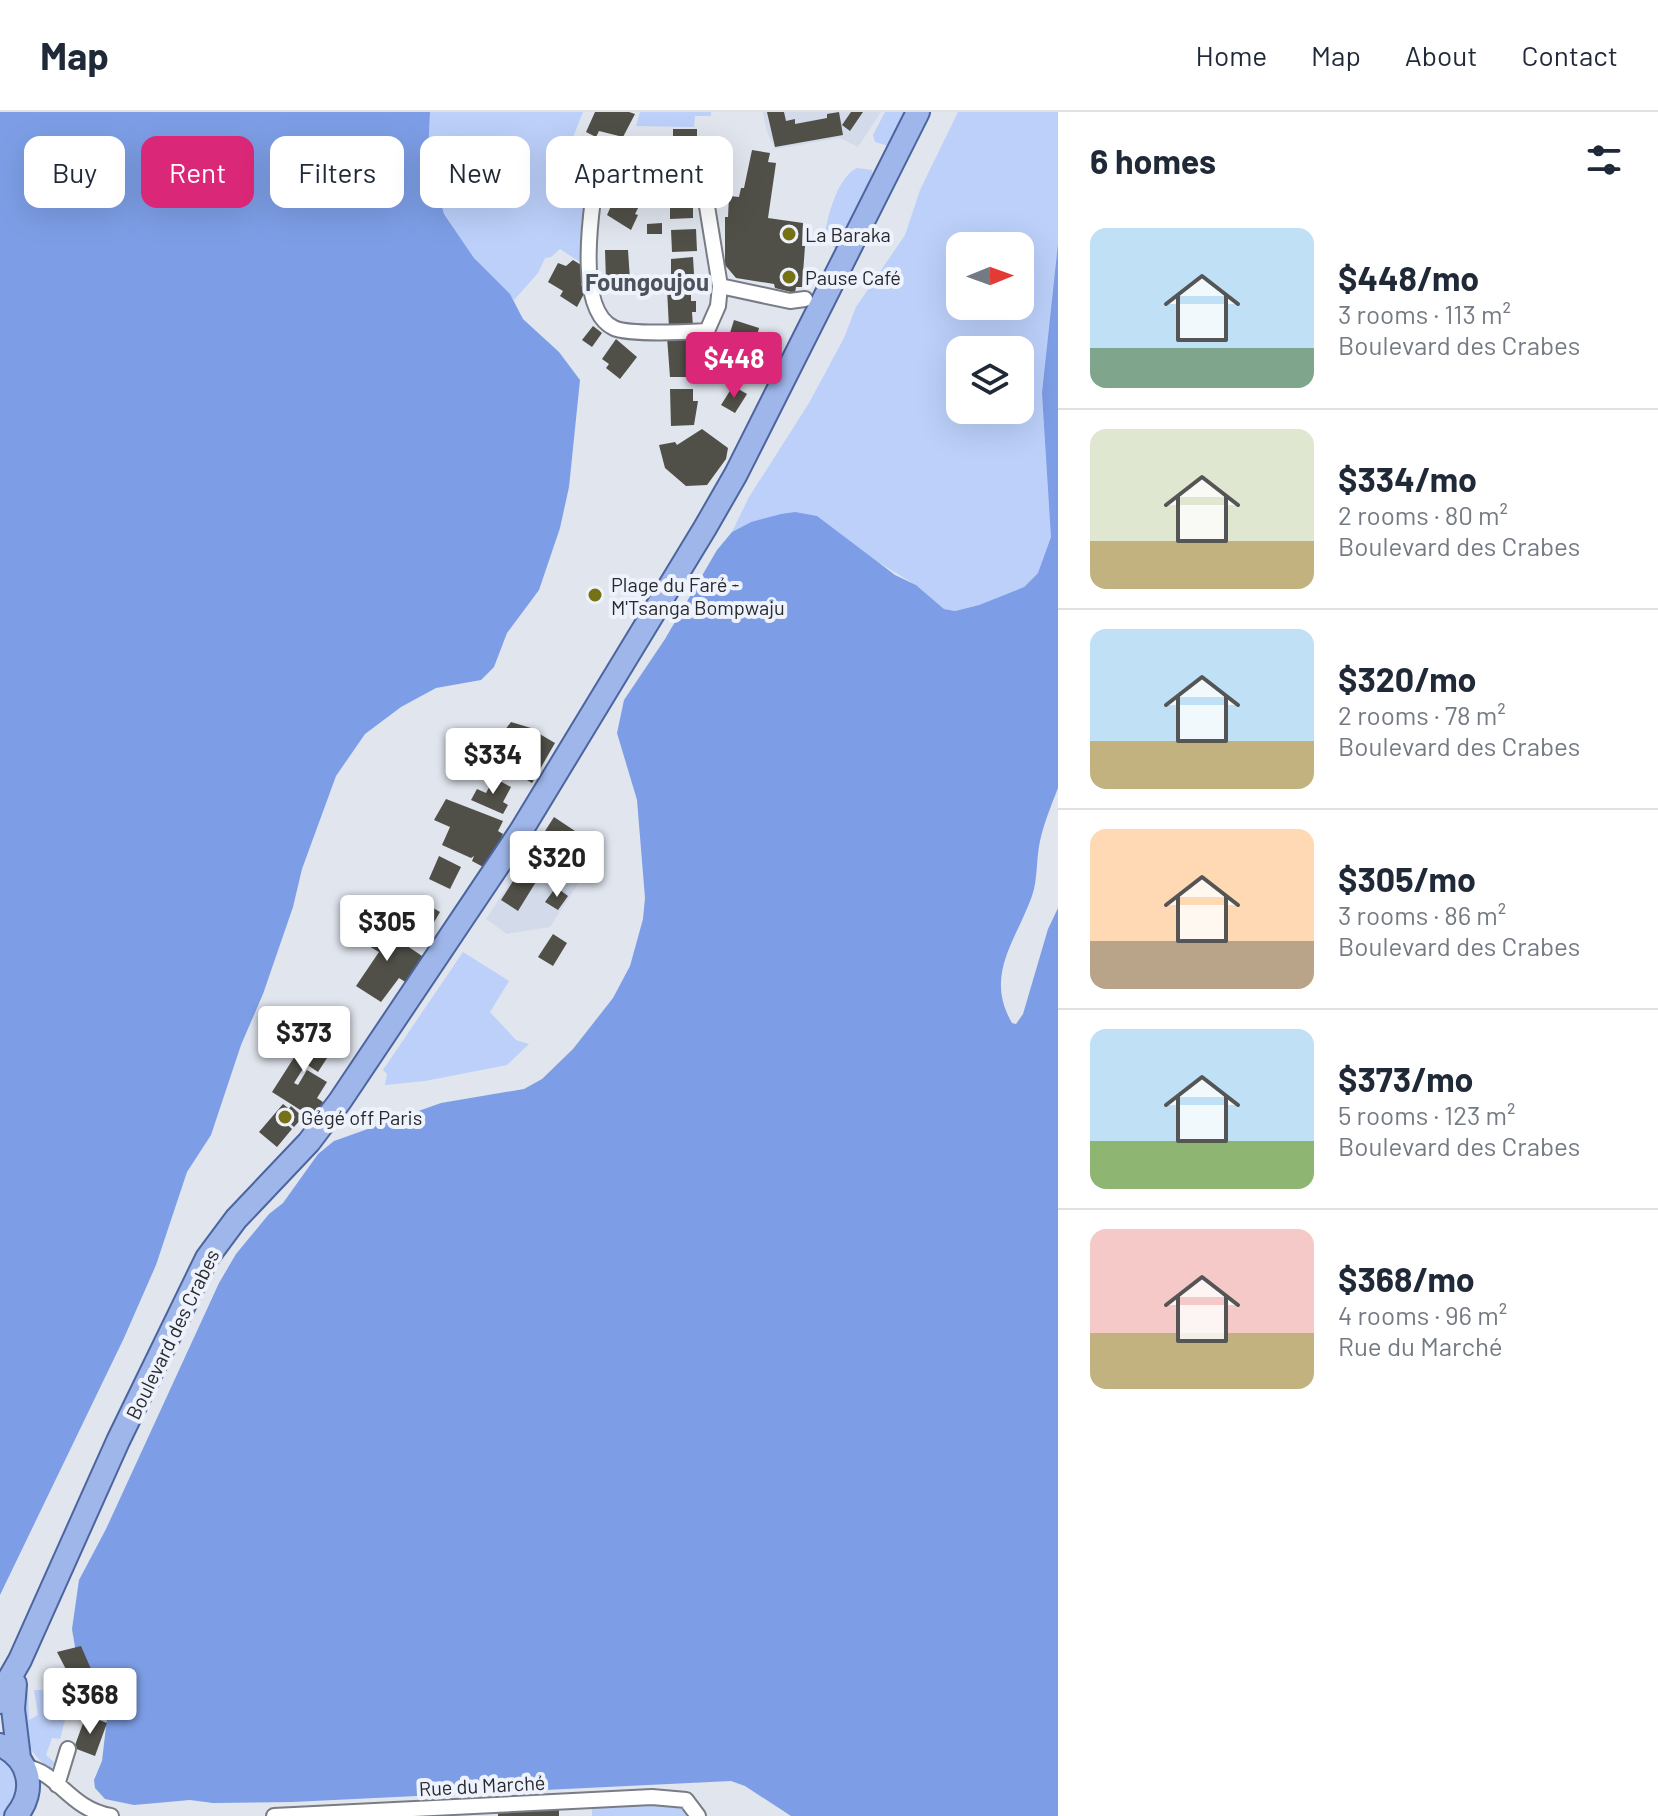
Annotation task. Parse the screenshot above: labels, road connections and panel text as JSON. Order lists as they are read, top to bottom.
{
  "streets": {
    "main road": ["Boulevard des Crabes"],
    "street": ["Rue du Marché"]
  },
  "districts": ["Foungoujou"],
  "places": [
    "La Baraka",
    "Pause Café",
    "Plage du Faré - M'Tsanga Bompwaju",
    "Gégé off Paris"
  ],
  "north": "right",
  "page": {
    "header": "Map",
    "nav": [
      "Home",
      "Map",
      "About",
      "Contact"
    ],
    "heading": "6 homes",
    "chip": [
      "Buy",
      "Rent",
      "Filters",
      "New",
      "Apartment"
    ],
    "list": [
      {
        "name": "$448/mo",
        "note": "3 rooms · 113 m² · Boulevard des Crabes"
      },
      {
        "name": "$334/mo",
        "note": "2 rooms · 80 m² · Boulevard des Crabes"
      },
      {
        "name": "$320/mo",
        "note": "2 rooms · 78 m² · Boulevard des Crabes"
      },
      {
        "name": "$305/mo",
        "note": "3 rooms · 86 m² · Boulevard des Crabes"
      },
      {
        "name": "$373/mo",
        "note": "5 rooms · 123 m² · Boulevard des Crabes"
      },
      {
        "name": "$368/mo",
        "note": "4 rooms · 96 m² · Rue du Marché"
      }
    ],
    "price": [
      "$448",
      "$334",
      "$320",
      "$305",
      "$373",
      "$368"
    ]
  }
}
